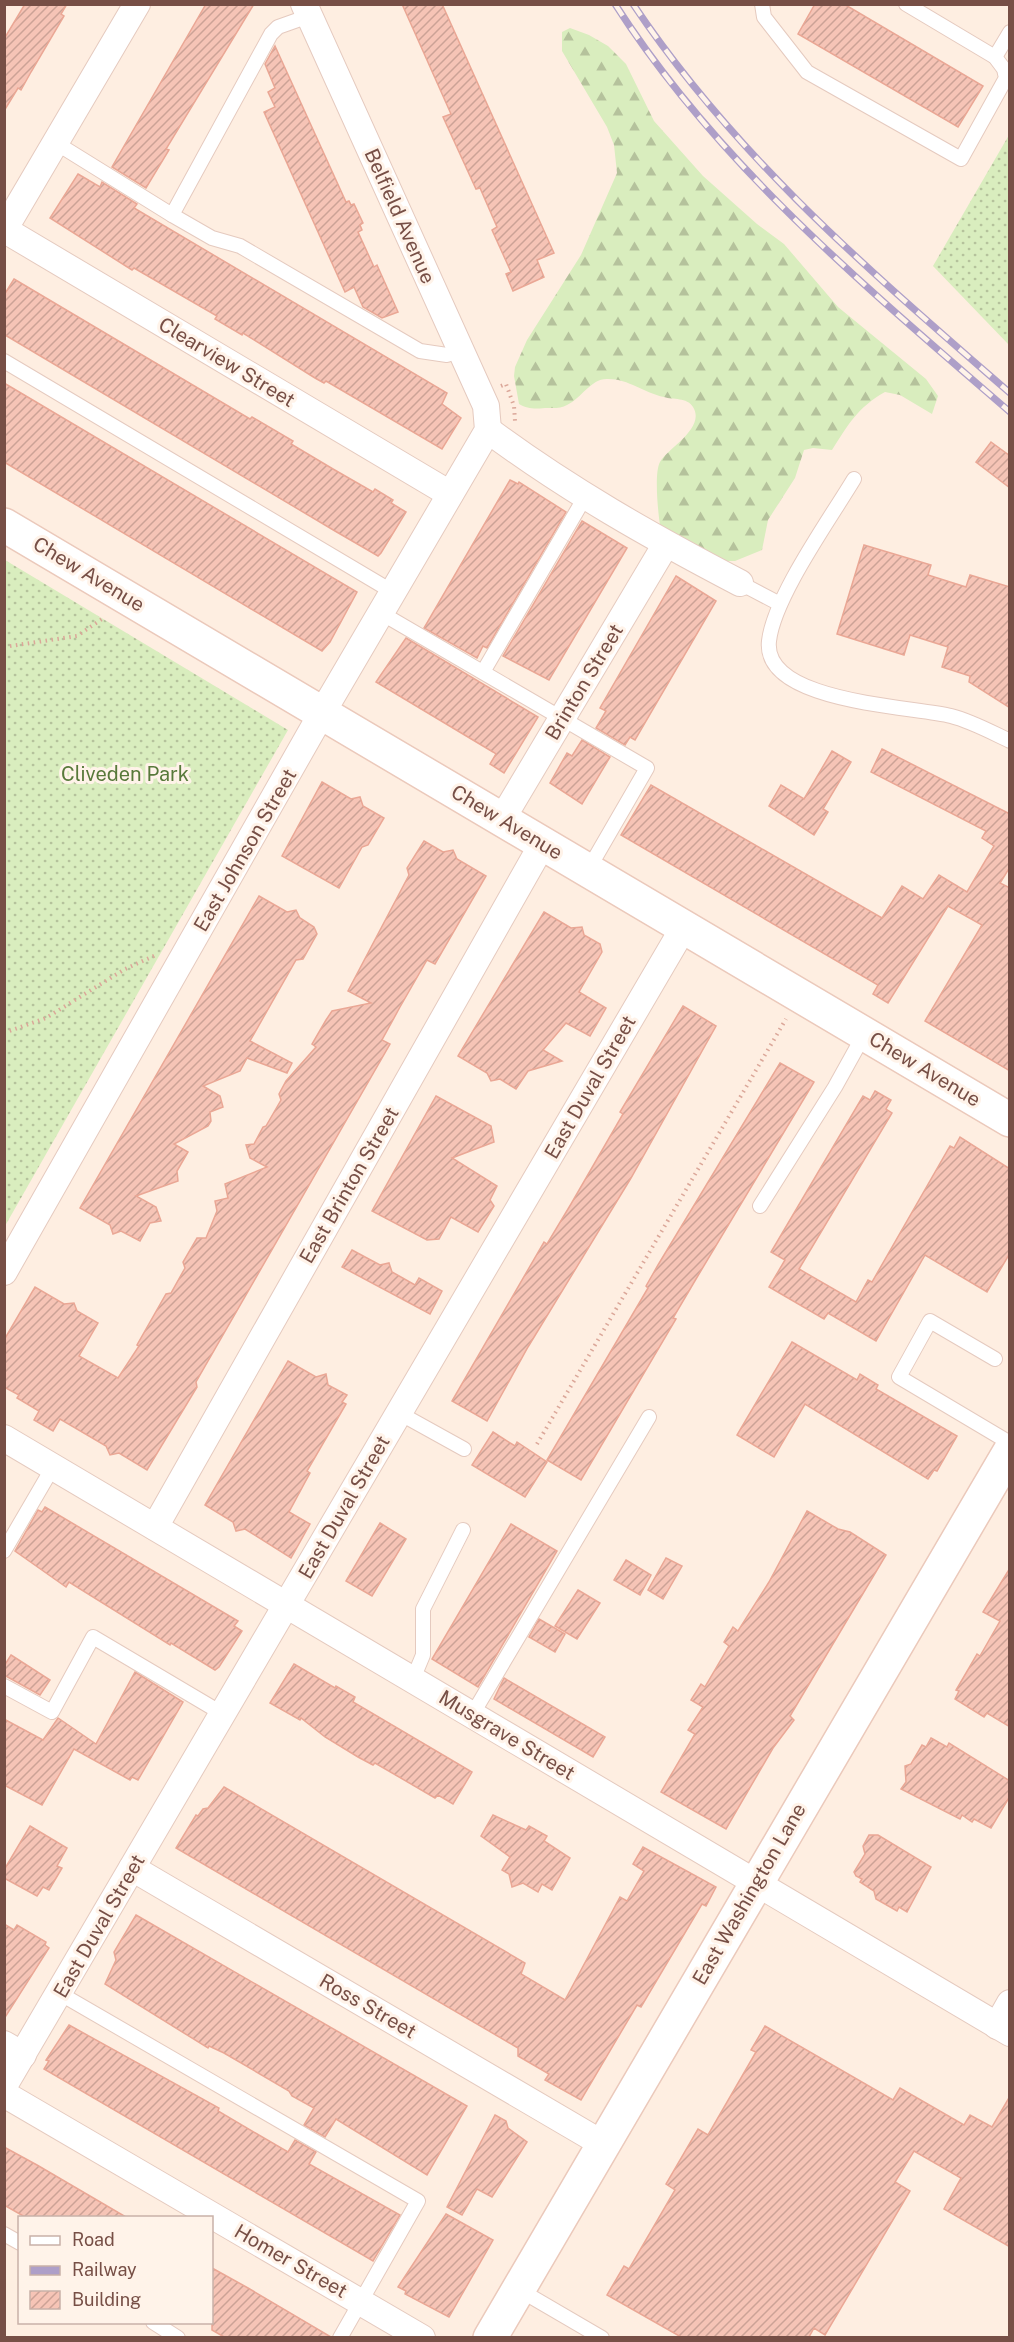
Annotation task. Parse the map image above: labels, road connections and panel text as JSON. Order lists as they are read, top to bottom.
{
  "streets": {
    "street": [
      "Belfield Avenue",
      "Clearview Street",
      "Chew Avenue",
      "Brinton Street",
      "East Johnson Street",
      "East Duval Street",
      "East Brinton Street",
      "Musgrave Street",
      "East Washington Lane",
      "Ross Street",
      "Homer Street"
    ]
  },
  "crossings": [
    ["Belfield Avenue", "East Johnson Street"],
    ["Clearview Street", "East Johnson Street"],
    ["Chew Avenue", "Brinton Street"],
    ["Chew Avenue", "East Johnson Street"],
    ["Chew Avenue", "East Duval Street"],
    ["Chew Avenue", "East Brinton Street"],
    ["East Duval Street", "Musgrave Street"],
    ["East Duval Street", "Ross Street"],
    ["East Brinton Street", "Musgrave Street"],
    ["Musgrave Street", "East Washington Lane"],
    ["East Washington Lane", "Ross Street"]
  ],
  "parks": ["Cliveden Park"],
  "legend": ["Road", "Railway", "Building"]
}
